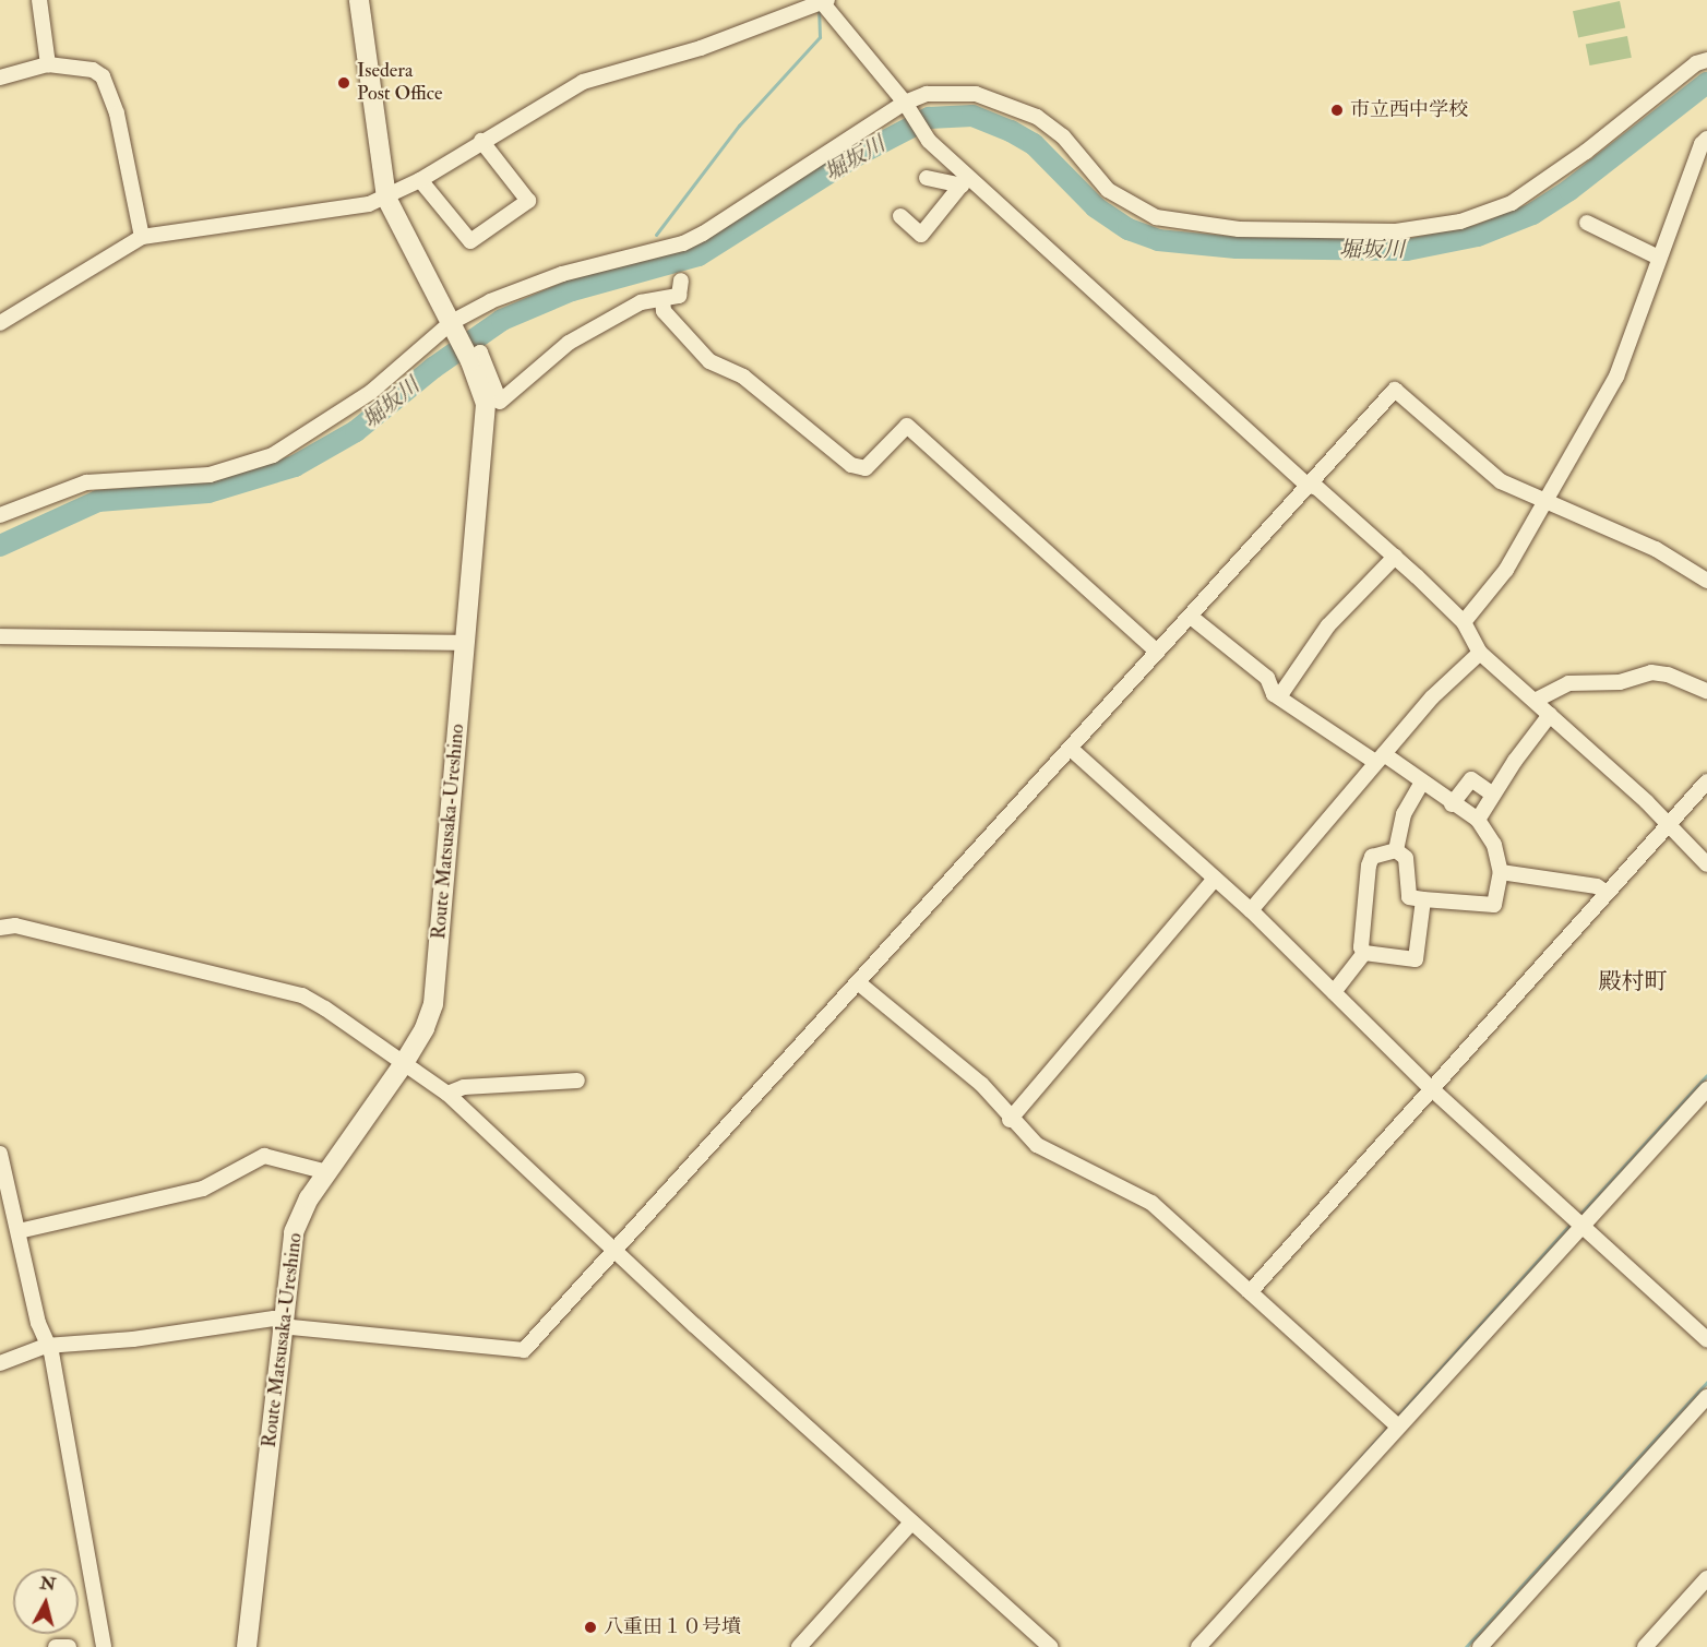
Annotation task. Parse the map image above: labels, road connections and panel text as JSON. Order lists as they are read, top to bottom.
{
  "streets": {
    "main road": ["Route Matsusaka-Ureshino"]
  },
  "districts": ["殿村町"],
  "water": ["堀坂川"],
  "places": ["Isedera Post Office", "市立西中学校", "八重田１０号墳"],
  "north": "top"
}
